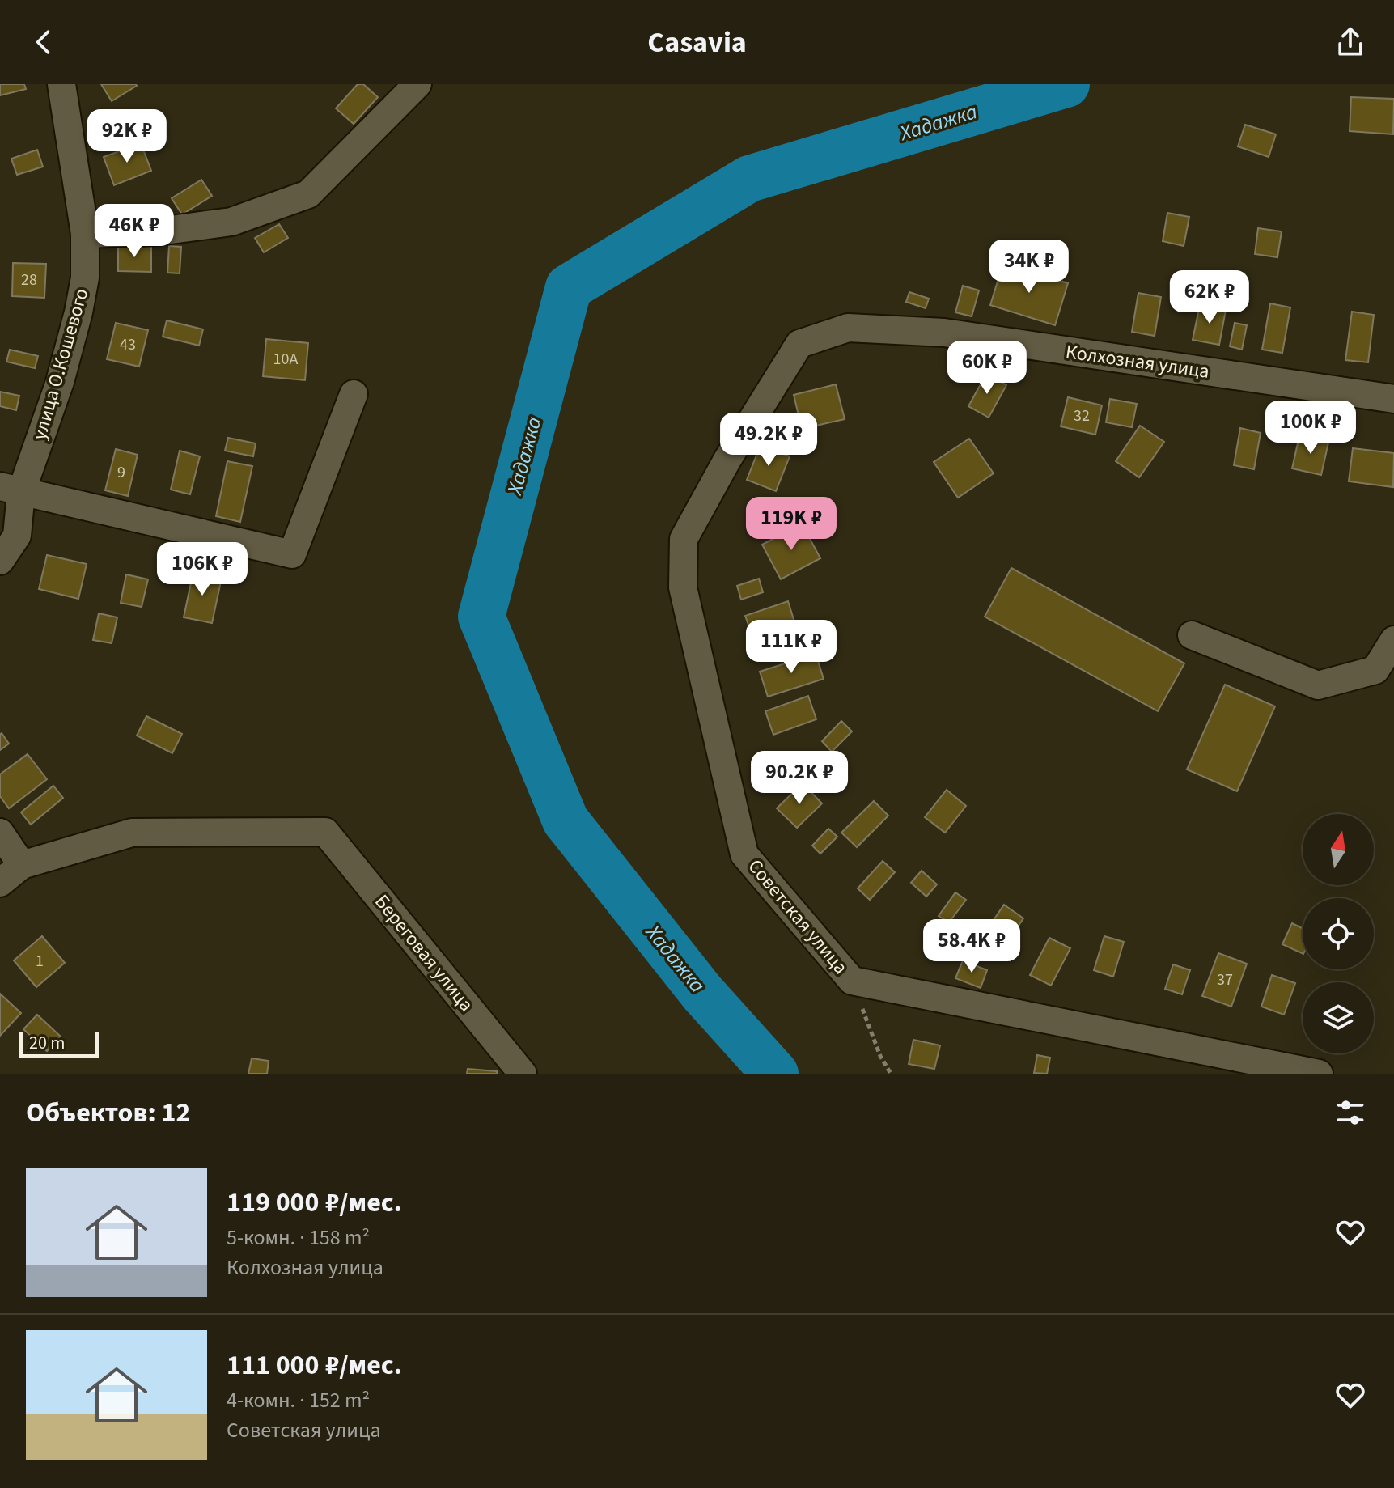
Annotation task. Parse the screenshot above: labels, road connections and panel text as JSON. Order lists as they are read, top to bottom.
{
  "streets": {
    "street": [
      "Колхозная улица",
      "улица О.Кошевого",
      "Советская улица",
      "Береговая улица"
    ]
  },
  "crossings": [
    ["Колхозная улица", "Советская улица"]
  ],
  "water": ["Хадажка"],
  "house_numbers": [
    "28",
    "43",
    "10А",
    "32",
    "9",
    "1",
    "37"
  ],
  "scale_bar": "20 m",
  "north": "top",
  "page": {
    "header": "Casavia",
    "price": [
      "92K ₽",
      "46K ₽",
      "34K ₽",
      "62K ₽",
      "60K ₽",
      "100K ₽",
      "49.2K ₽",
      "119K ₽",
      "106K ₽",
      "111K ₽",
      "90.2K ₽",
      "58.4K ₽"
    ],
    "scale": "20 m",
    "heading": "Объектов: 12",
    "list": [
      {
        "name": "119 000 ₽/мес.",
        "note": "5-комн. · 158 m² · Колхозная улица"
      },
      {
        "name": "111 000 ₽/мес.",
        "note": "4-комн. · 152 m² · Советская улица"
      }
    ]
  }
}
